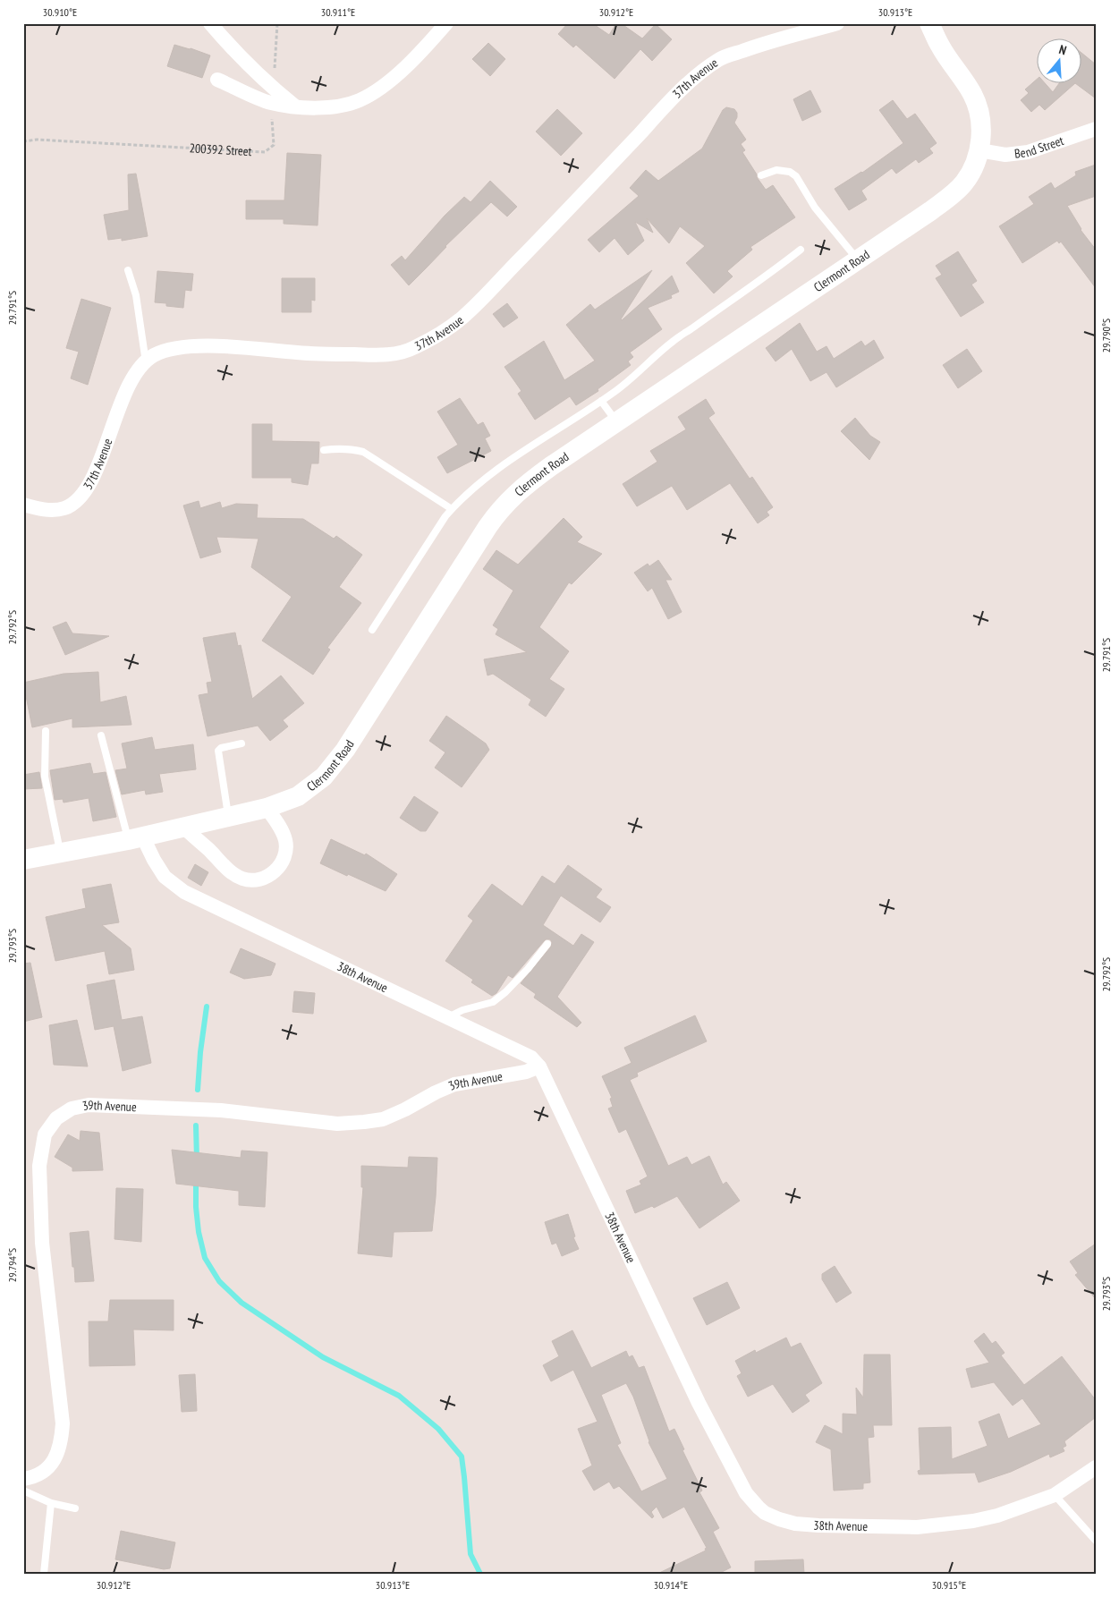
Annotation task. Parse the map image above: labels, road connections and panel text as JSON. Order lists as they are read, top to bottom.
{
  "streets": {
    "street": [
      "37th Avenue",
      "Bend Street",
      "Clermont Road",
      "38th Avenue",
      "39th Avenue"
    ],
    "path": ["200392 Street"]
  },
  "crossings": [
    ["Bend Street", "Clermont Road"],
    ["Clermont Road", "38th Avenue"],
    ["38th Avenue", "39th Avenue"]
  ],
  "north": "top",
  "coordinates": [
    "30.910°E",
    "30.911°E",
    "30.912°E",
    "30.913°E",
    "29.791°S",
    "29.790°S",
    "29.792°S",
    "29.793°S",
    "29.794°S",
    "30.914°E",
    "30.915°E"
  ]
}
